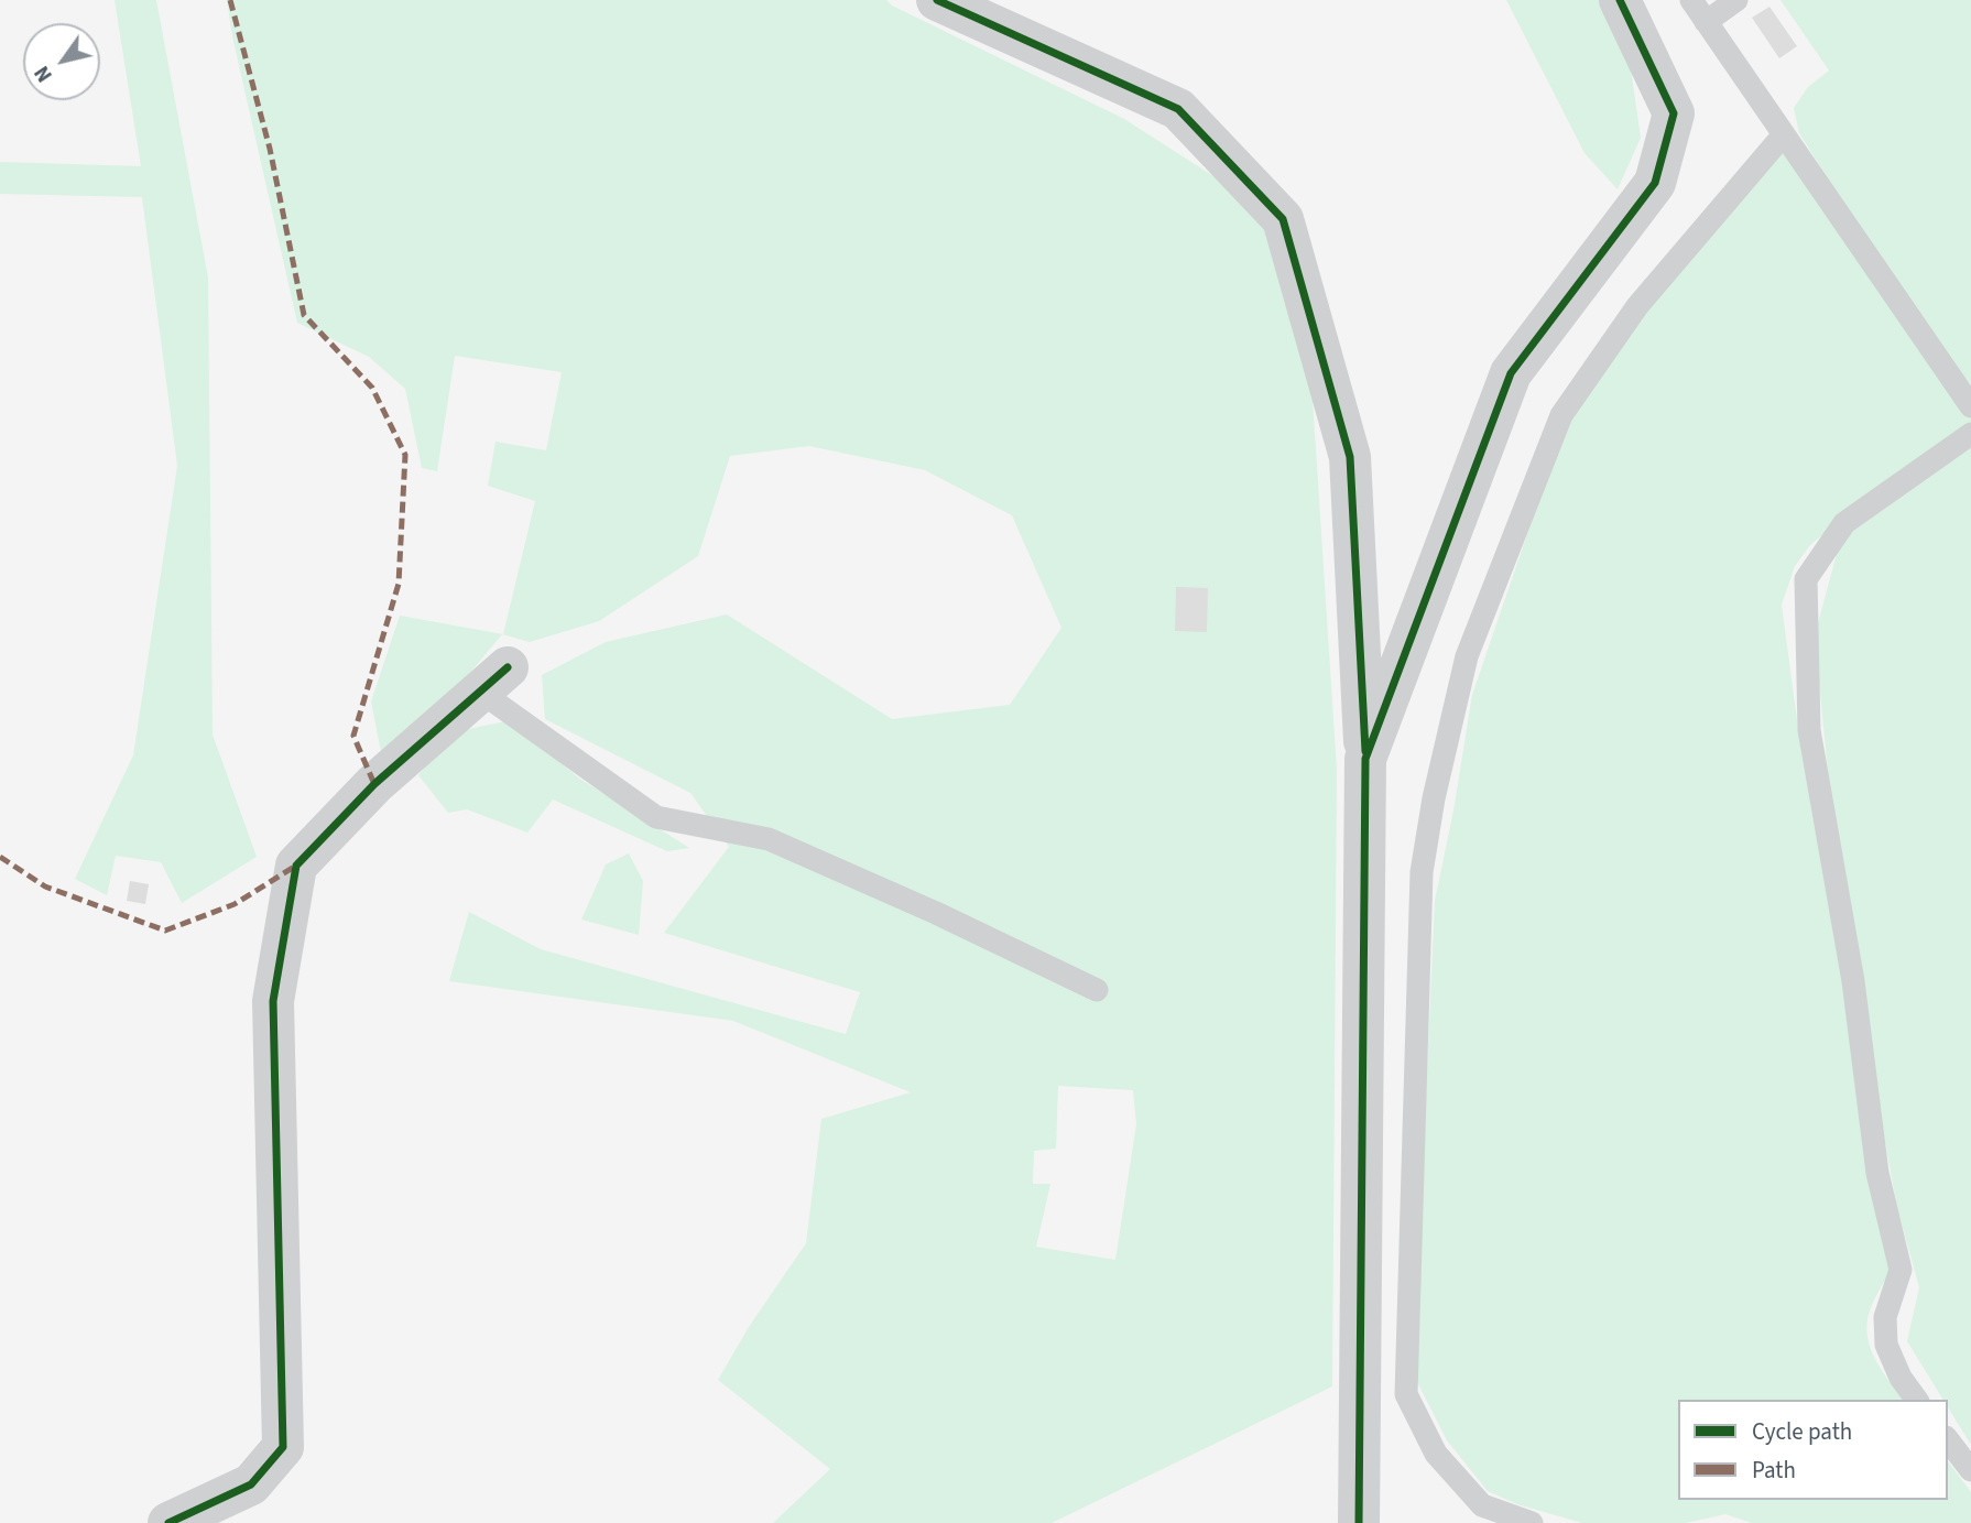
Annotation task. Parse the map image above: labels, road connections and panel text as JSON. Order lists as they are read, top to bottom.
{
  "legend": ["Cycle path", "Path"],
  "north": "bottom left"
}
